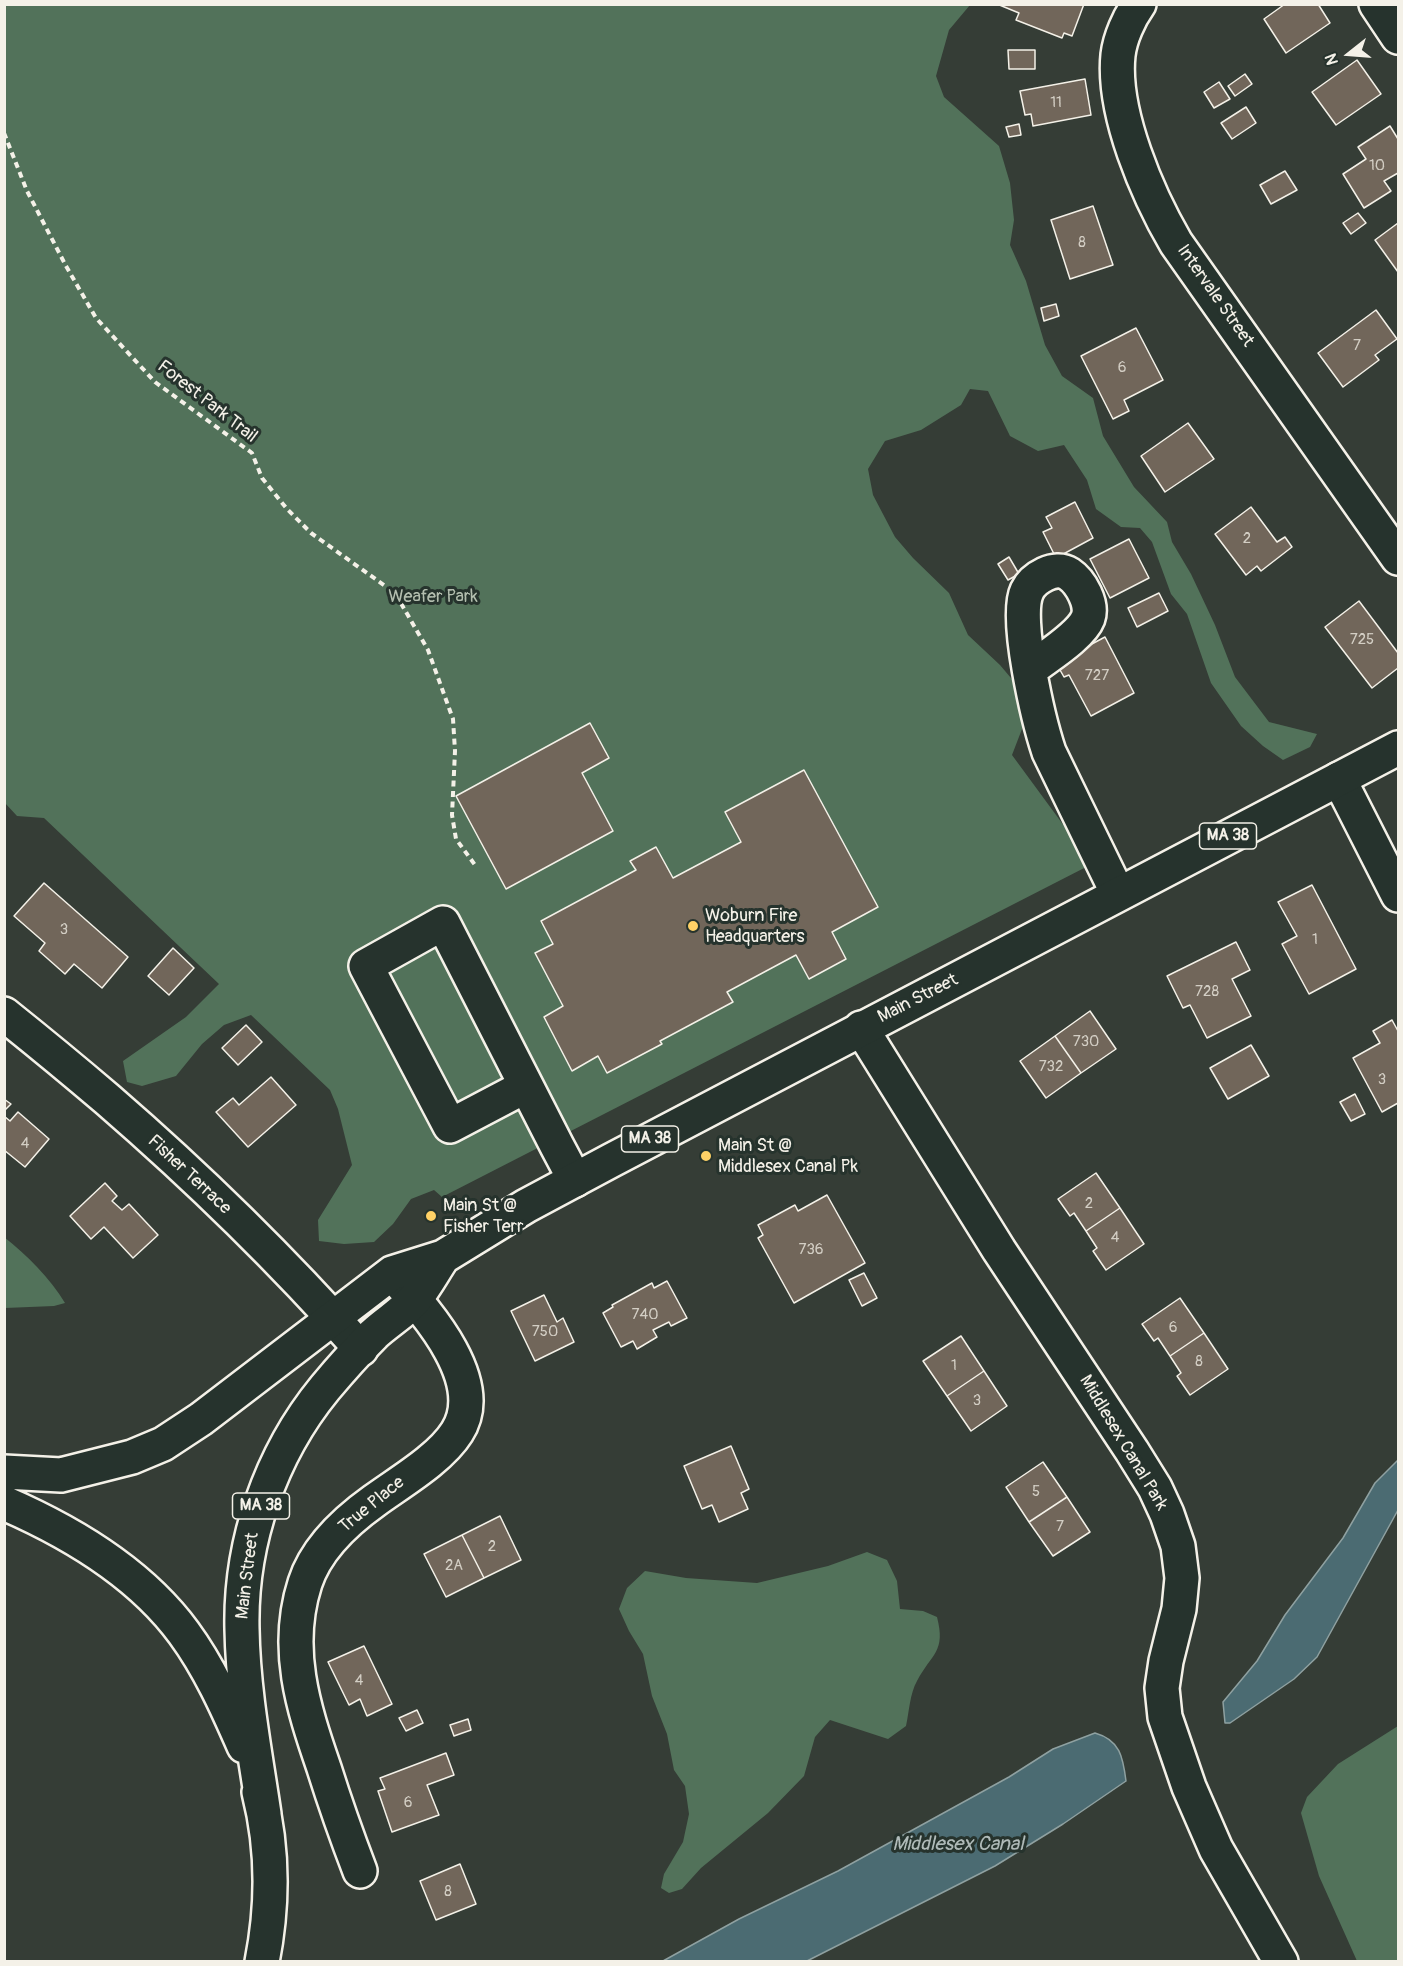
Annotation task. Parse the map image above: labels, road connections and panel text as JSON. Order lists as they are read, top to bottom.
{
  "streets": {
    "street": [
      "Intervale Street",
      "MA 38",
      "Main Street",
      "Fisher Terrace",
      "Middlesex Canal Park",
      "True Place"
    ],
    "path": ["Forest Park Trail"]
  },
  "crossings": [
    ["MA 38", "Main Street"],
    ["Main Street", "Fisher Terrace"],
    ["Main Street", "Middlesex Canal Park"],
    ["Main Street", "True Place"]
  ],
  "water": ["Middlesex Canal"],
  "parks": ["Weafer Park"],
  "places": ["Woburn Fire Headquarters", "Main St @ Middlesex Canal Pk", "Main St @ Fisher Terr"],
  "house_numbers": [
    "11",
    "10",
    "8",
    "7",
    "6",
    "2",
    "725",
    "727",
    "3",
    "1",
    "728",
    "730",
    "732",
    "3",
    "4",
    "2",
    "4",
    "736",
    "740",
    "6",
    "750",
    "8",
    "1",
    "3",
    "5",
    "7",
    "2",
    "2A",
    "4",
    "6",
    "8"
  ],
  "north": "left"
}
